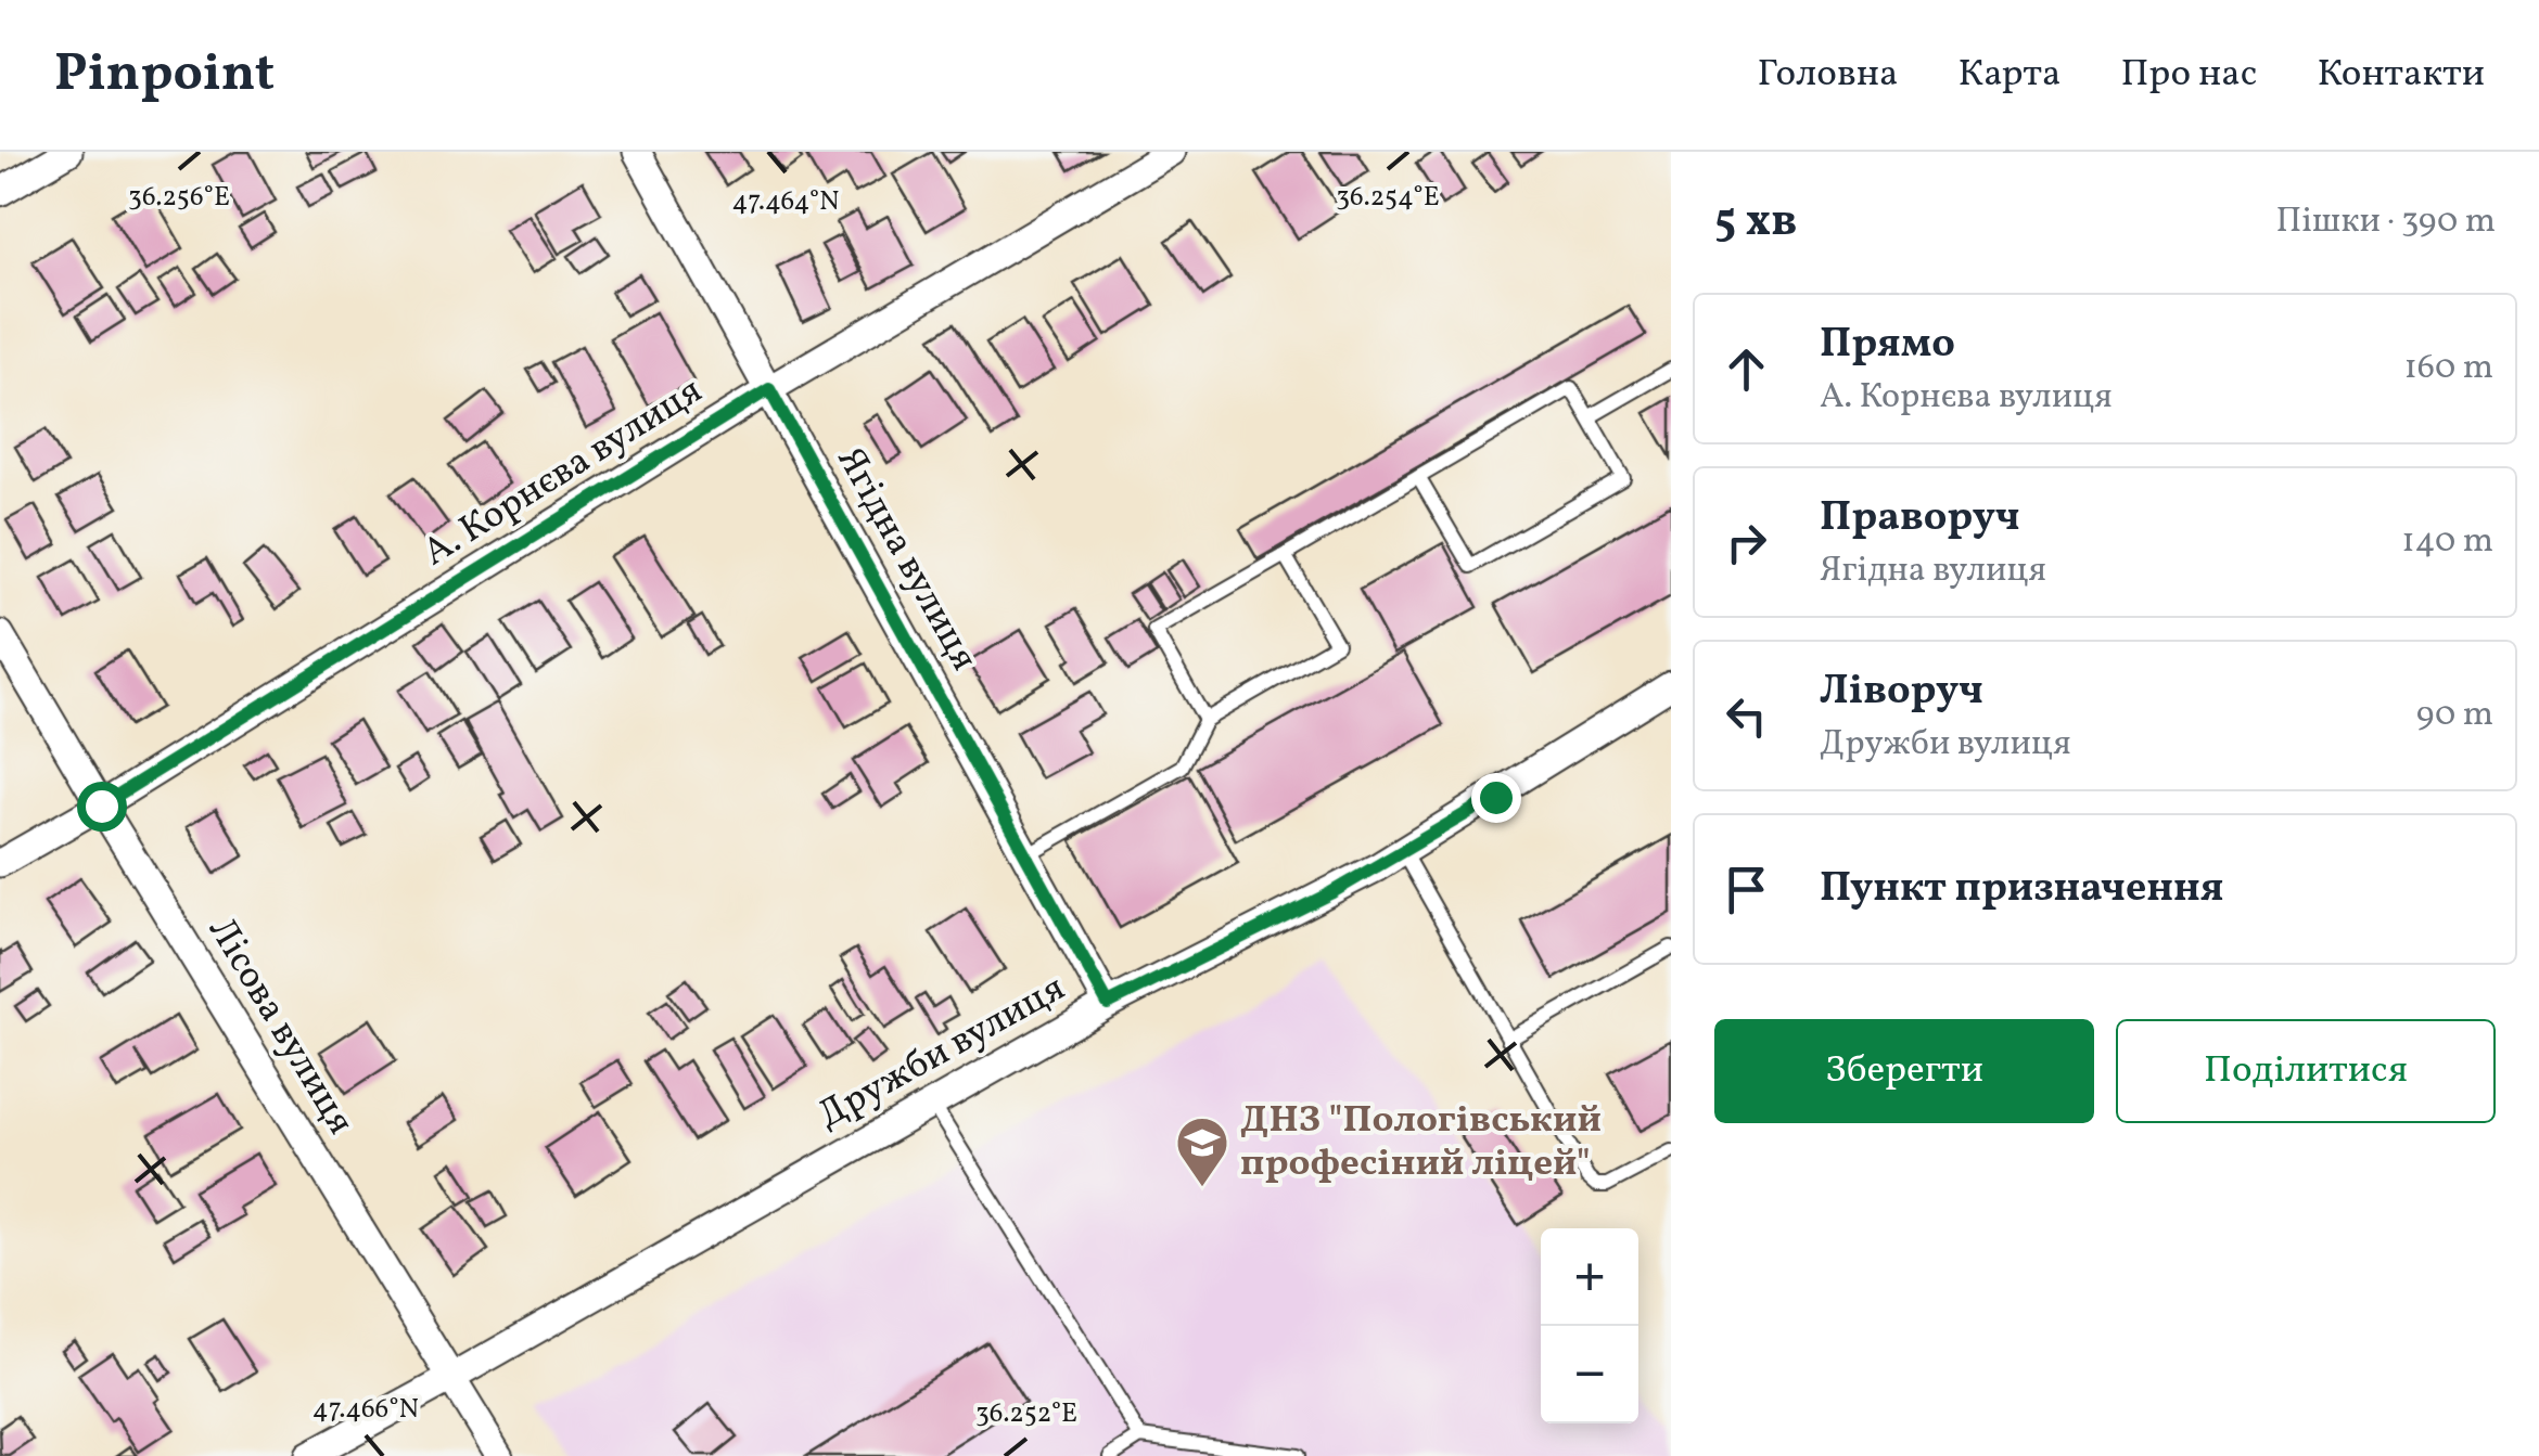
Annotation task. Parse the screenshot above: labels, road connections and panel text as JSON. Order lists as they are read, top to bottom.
{
  "streets": {
    "street": [
      "А. Корнєва вулиця",
      "Ягідна вулиця",
      "Лісова вулиця",
      "Дружби вулиця"
    ]
  },
  "crossings": [
    ["А. Корнєва вулиця", "Ягідна вулиця"],
    ["А. Корнєва вулиця", "Лісова вулиця"],
    ["Ягідна вулиця", "Дружби вулиця"],
    ["Лісова вулиця", "Дружби вулиця"]
  ],
  "places": {
    "school or university": ["ДНЗ \"Пологівський професіний ліцей\""]
  },
  "page": {
    "header": "Pinpoint",
    "nav": [
      "Головна",
      "Карта",
      "Про нас",
      "Контакти"
    ],
    "heading": ["5 хв", "Пішки · 390 m"],
    "list": [
      ["Прямо", "А. Корнєва вулиця", "160 m"],
      ["Праворуч", "Ягідна вулиця", "140 m"],
      ["Ліворуч", "Дружби вулиця", "90 m"],
      "Пункт призначення"
    ],
    "buttons": ["Зберегти", "Поділитися"],
    "map_buttons": ["+", "−"]
  },
  "coordinates": [
    "36.256°E",
    "36.254°E",
    "47.464°N",
    "47.466°N",
    "36.252°E"
  ]
}
